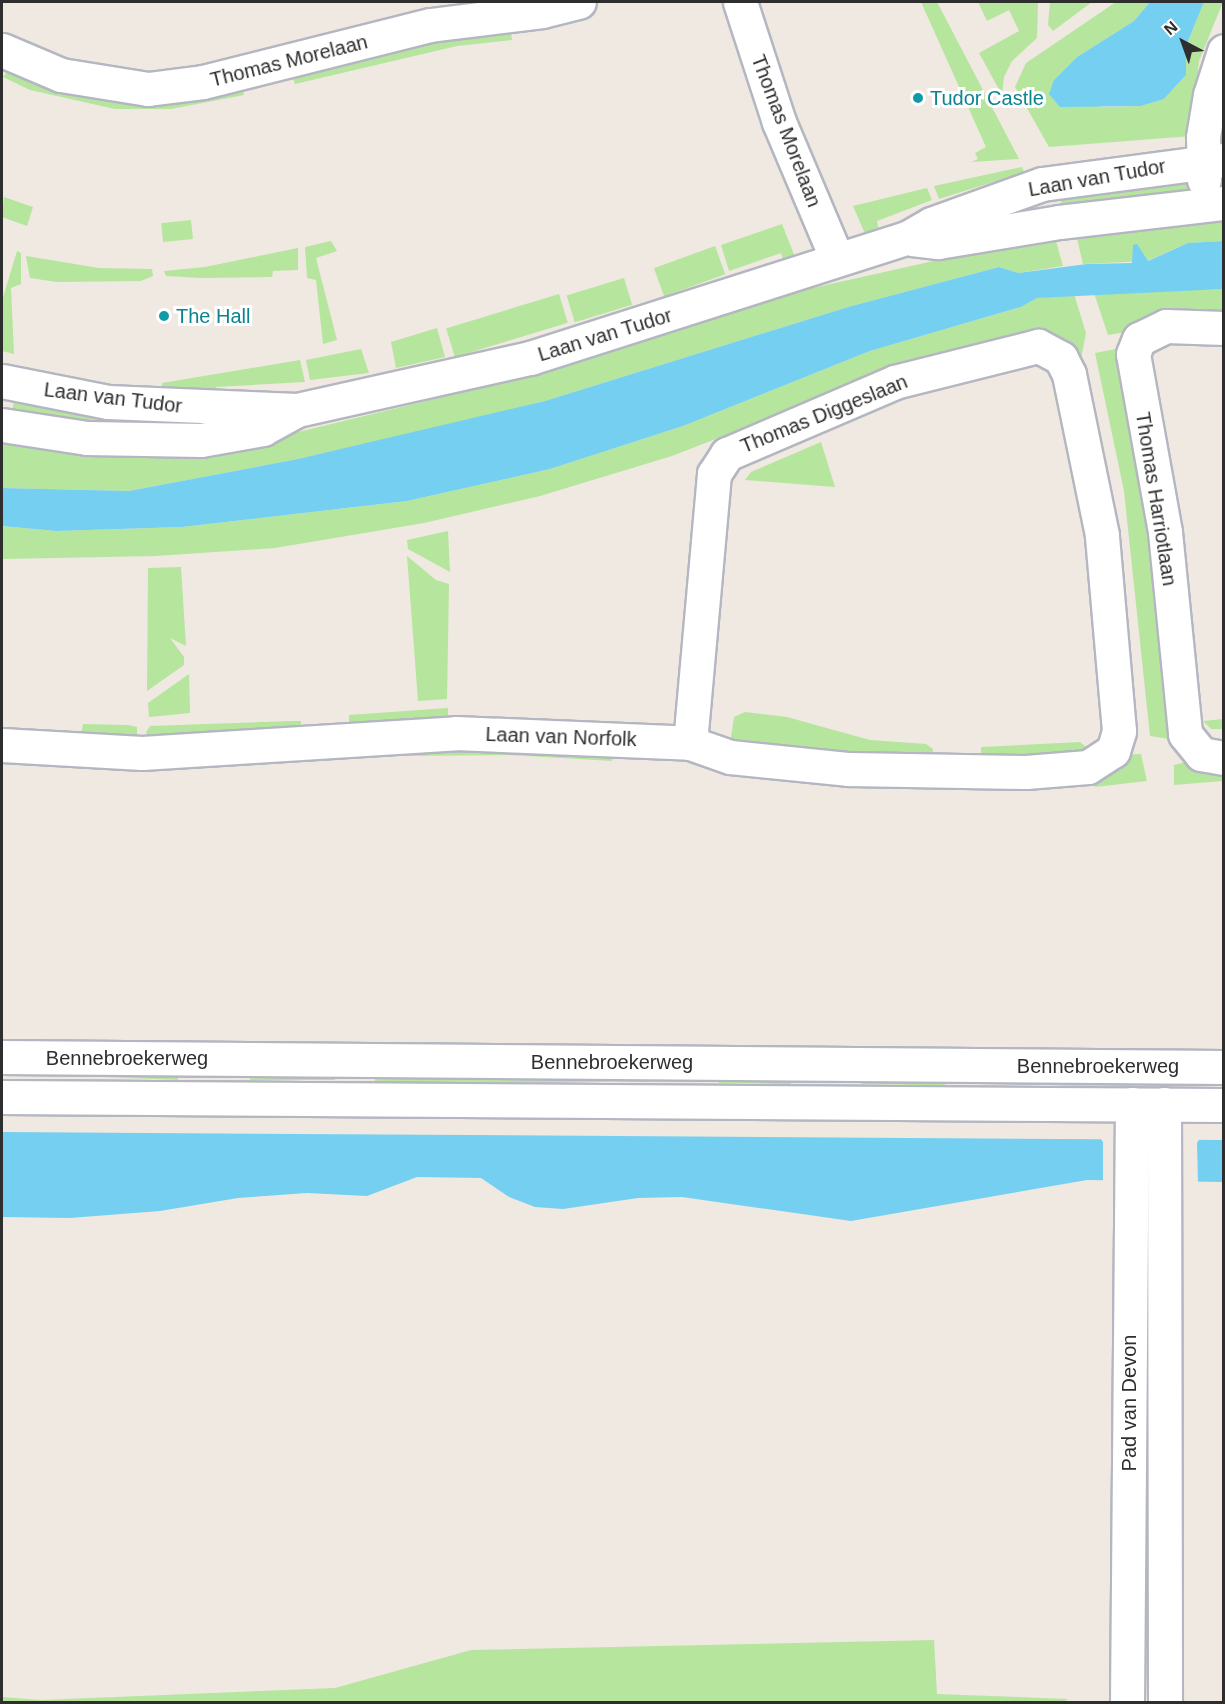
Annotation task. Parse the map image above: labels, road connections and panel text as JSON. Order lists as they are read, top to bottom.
{
  "streets": {
    "street": [
      "Thomas Morelaan",
      "Laan van Tudor",
      "Thomas Diggeslaan",
      "Thomas Harriotlaan",
      "Laan van Norfolk",
      "Bennebroekerweg",
      "Pad van Devon"
    ]
  },
  "crossings": [
    ["Thomas Morelaan", "Laan van Tudor"],
    ["Thomas Diggeslaan", "Laan van Norfolk"],
    ["Bennebroekerweg", "Pad van Devon"]
  ],
  "places": ["Tudor Castle", "The Hall"],
  "north": "top left"
}
